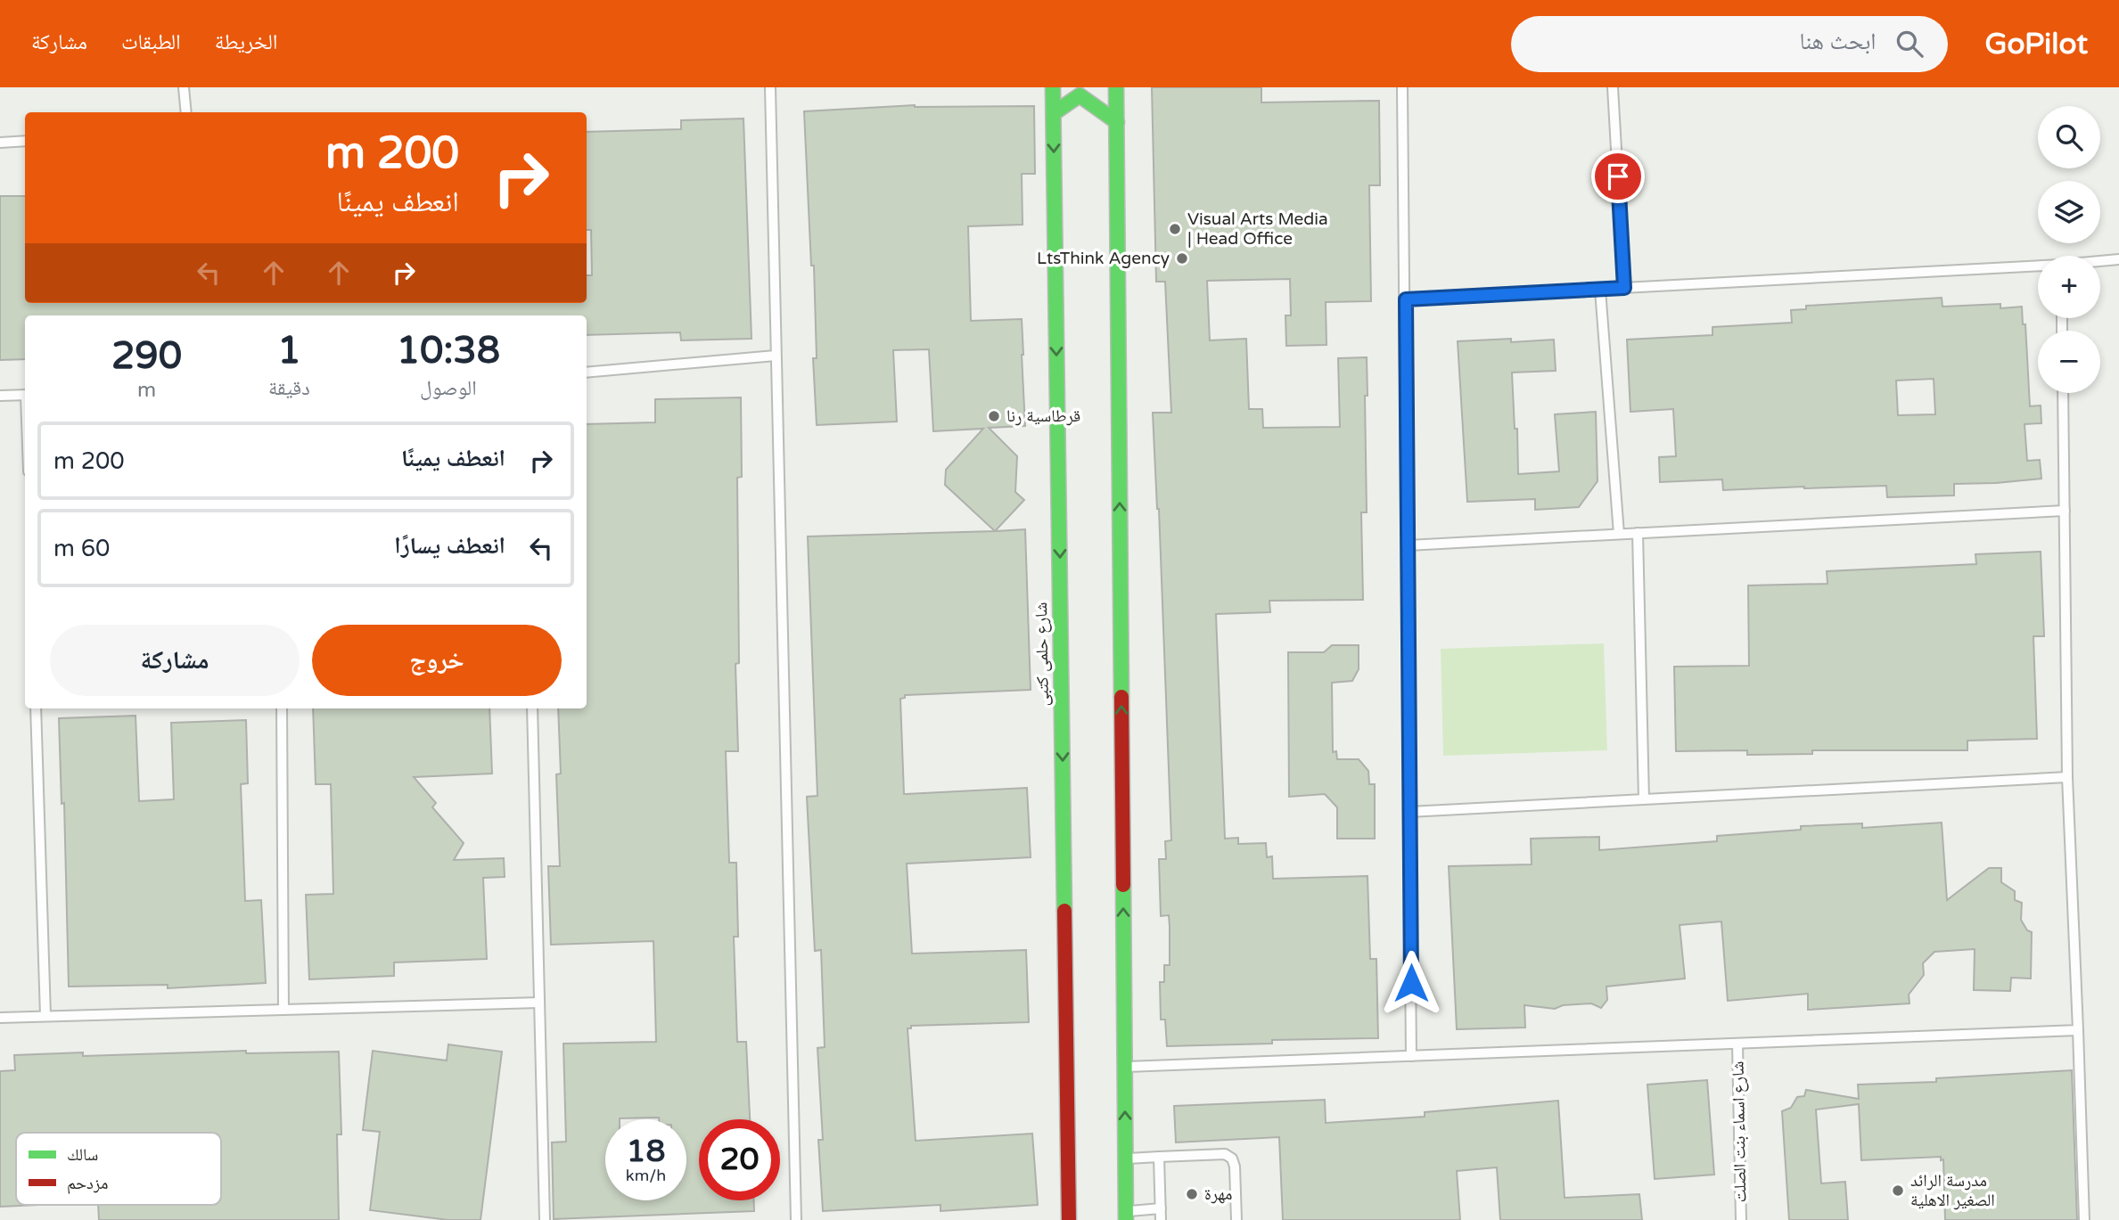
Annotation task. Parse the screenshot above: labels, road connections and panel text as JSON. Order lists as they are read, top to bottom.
{
  "streets": {
    "street": ["شارع حلمى كتبى"],
    "lane": ["شارع اسماء بنت الصلت"]
  },
  "places": [
    "Visual Arts Media | Head Office",
    "LtsThink Agency",
    "قرطاسية رنا",
    "مدرسة الرائد الصغير الاهلية",
    "مهرة"
  ],
  "legend": ["سالك", "مزدحم"],
  "page": {
    "header": "GoPilot",
    "search": "ابحث هنا",
    "nav": ["الخريطة", "الطبقات", "مشاركة"],
    "map_buttons": ["+", "−"],
    "turn": ["200 m", "انعطف يمينًا"],
    "eta": [
      "10:38",
      "الوصول",
      "1",
      "دقيقة",
      "290",
      "m"
    ],
    "list": [
      {
        "name": "انعطف يمينًا",
        "value": "200 m"
      },
      {
        "name": "انعطف يسارًا",
        "value": "60 m"
      }
    ],
    "buttons": ["خروج", "مشاركة"],
    "speed": "18 km/h",
    "limit": "20"
  }
}
